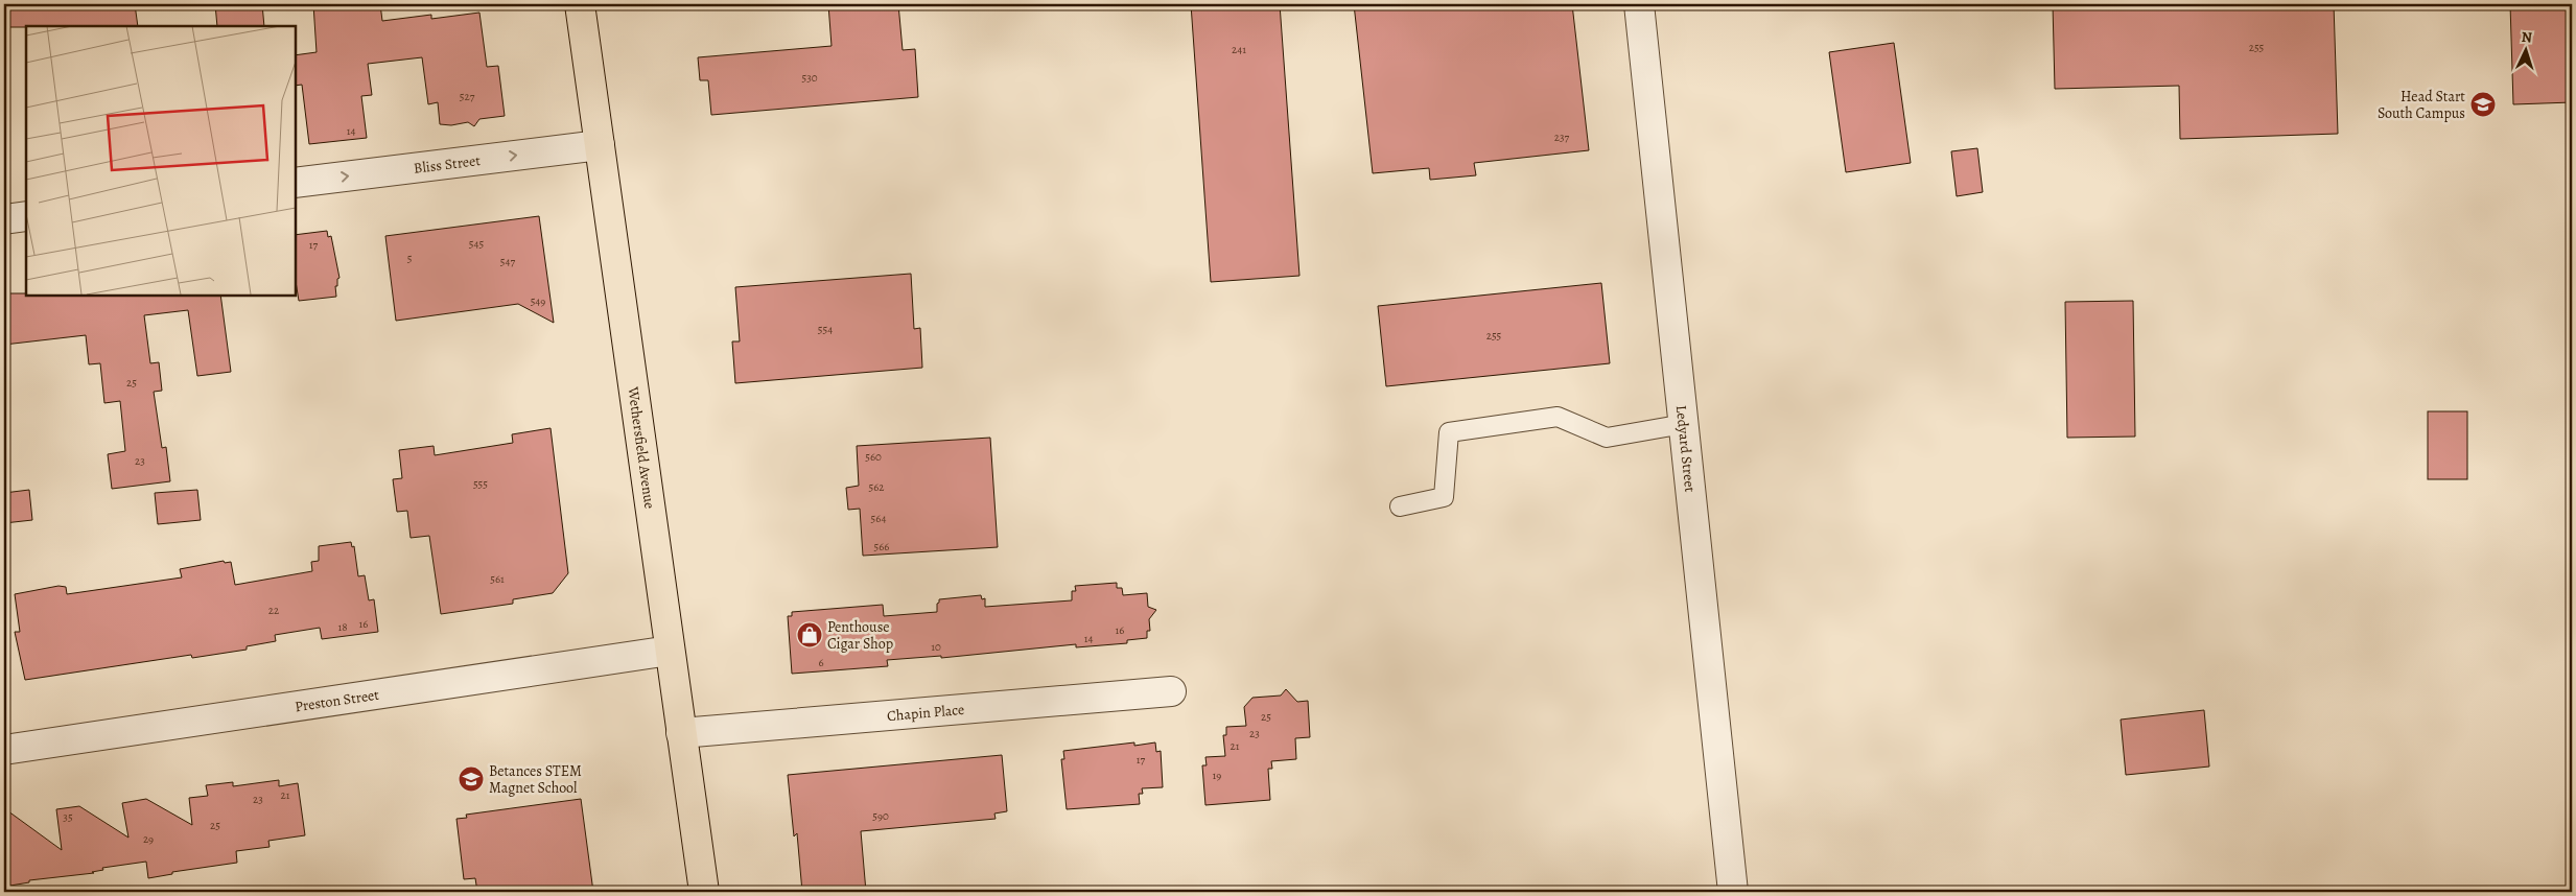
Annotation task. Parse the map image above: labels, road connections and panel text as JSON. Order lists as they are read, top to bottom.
{
  "streets": {
    "main road": ["Wethersfield Avenue"],
    "street": [
      "Bliss Street",
      "Ledyard Street",
      "Preston Street",
      "Chapin Place"
    ]
  },
  "crossings": [
    ["Bliss Street", "Wethersfield Avenue"],
    ["Wethersfield Avenue", "Preston Street"],
    ["Wethersfield Avenue", "Chapin Place"]
  ],
  "one_way": ["Bliss Street"],
  "places": {
    "school or university": ["Head Start South Campus", "Betances STEM Magnet School"],
    "shop": ["Penthouse Cigar Shop"]
  },
  "house_numbers": [
    "255",
    "241",
    "530",
    "527",
    "14",
    "237",
    "545",
    "17",
    "5",
    "547",
    "549",
    "554",
    "255",
    "25",
    "560",
    "23",
    "555",
    "562",
    "564",
    "566",
    "561",
    "22",
    "16",
    "18",
    "16",
    "14",
    "10",
    "6",
    "25",
    "23",
    "21",
    "17",
    "19",
    "21",
    "23",
    "590",
    "35",
    "25",
    "29"
  ],
  "north": "top"
}
